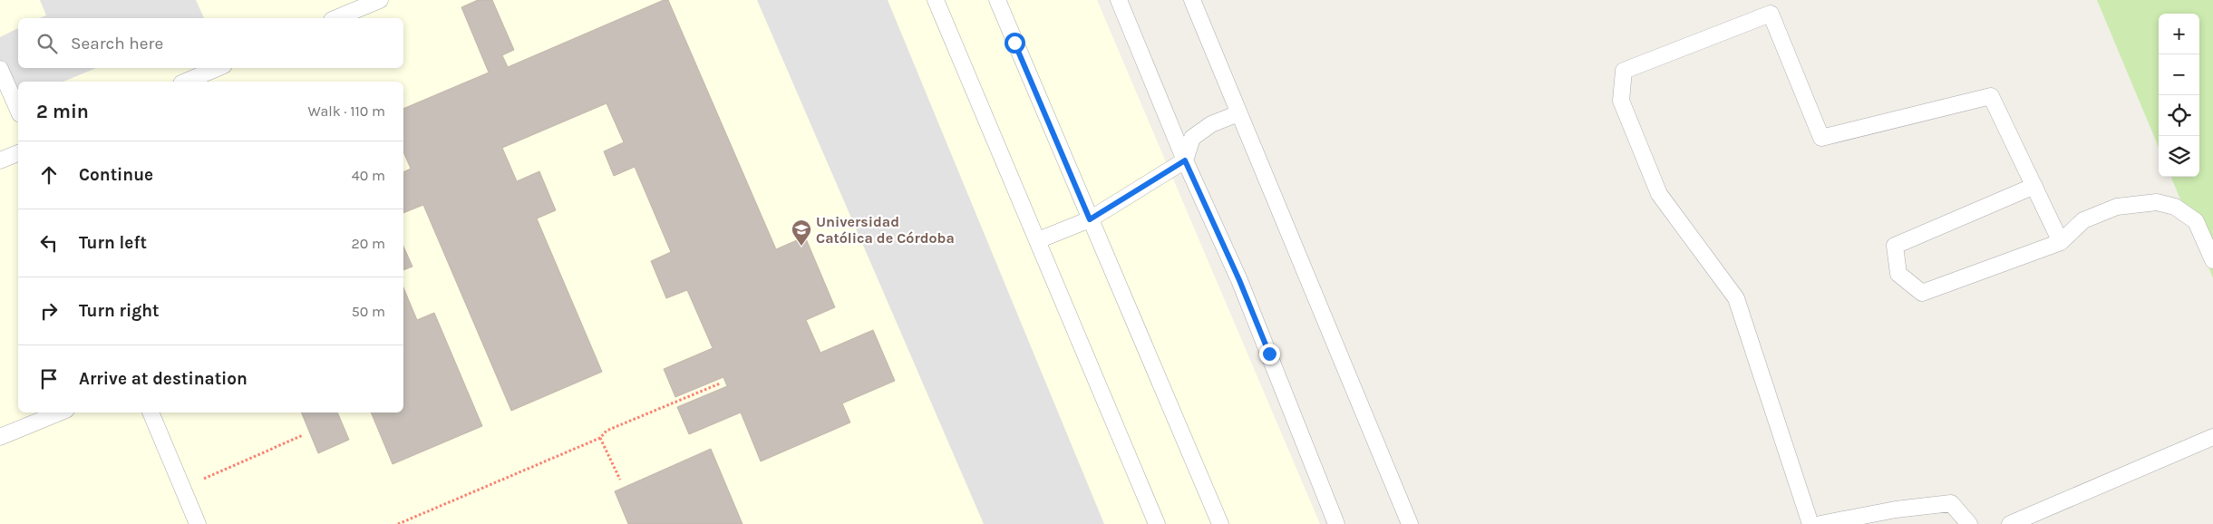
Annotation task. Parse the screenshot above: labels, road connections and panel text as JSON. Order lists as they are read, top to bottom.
{
  "places": {
    "school or university": ["Universidad Católica de Córdoba"]
  },
  "page": {
    "map_buttons": ["+", "−"],
    "search": "Search here",
    "heading": ["2 min", "Walk · 110 m"],
    "list": [
      ["Continue", "40 m"],
      ["Turn left", "20 m"],
      ["Turn right", "50 m"],
      "Arrive at destination"
    ]
  }
}
